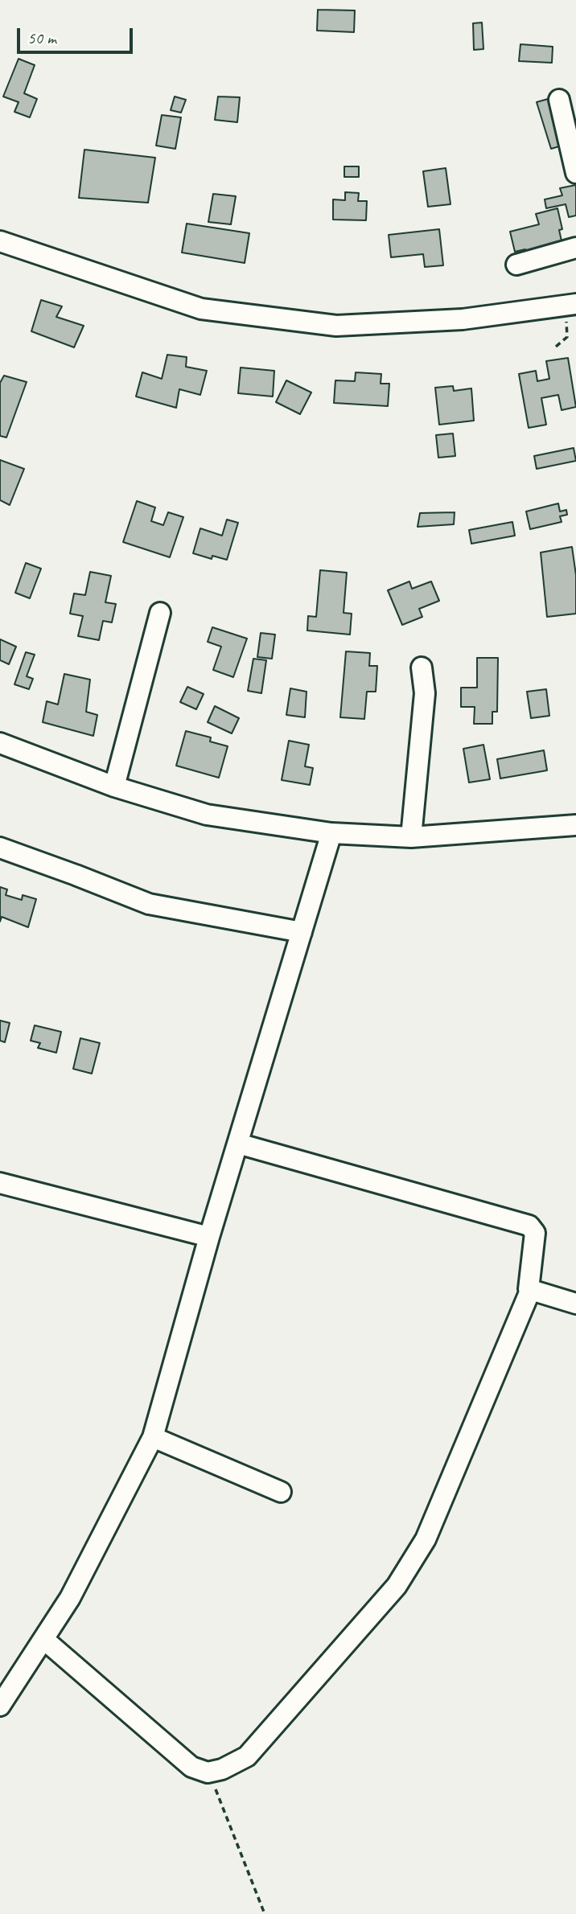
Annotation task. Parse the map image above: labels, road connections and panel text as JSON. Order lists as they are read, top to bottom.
{
  "scale_bar": "50 m"
}
